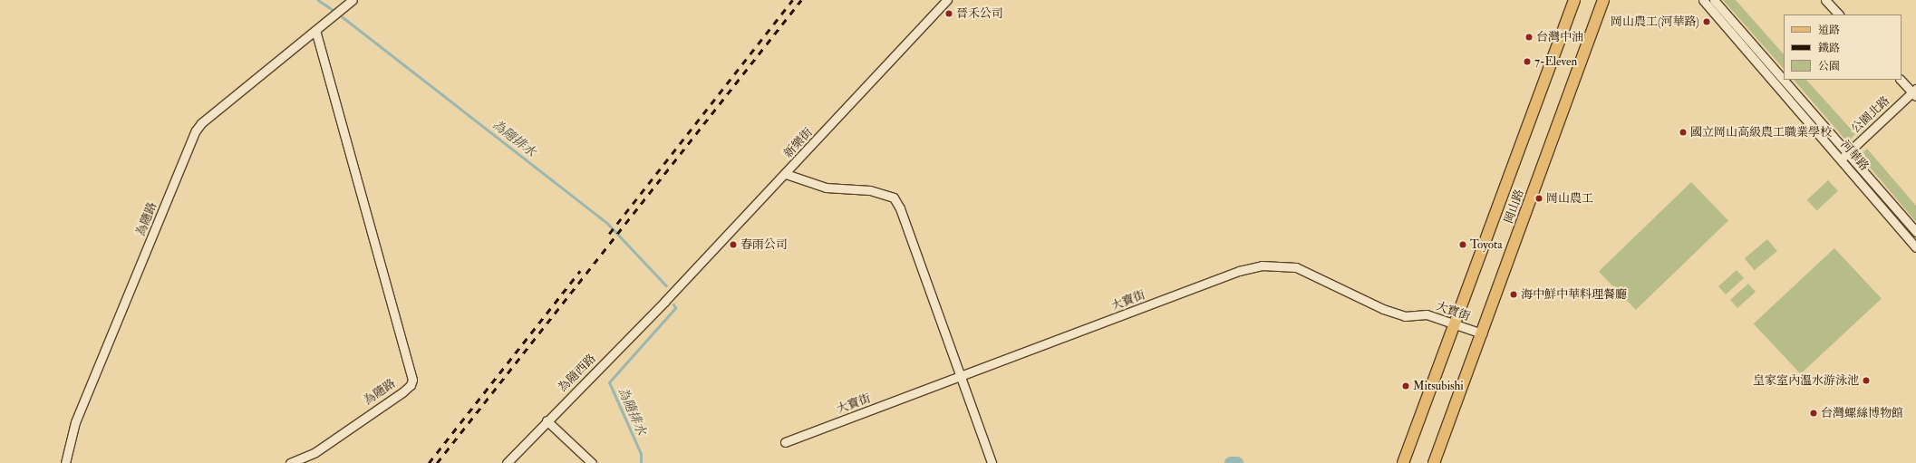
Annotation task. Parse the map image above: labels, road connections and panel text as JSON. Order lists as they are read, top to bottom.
{
  "streets": {
    "main road": ["岡山路"],
    "street": [
      "公園北路",
      "新樂街",
      "河華路",
      "為隨路",
      "大寶街",
      "為隨西路"
    ]
  },
  "crossings": [
    ["公園北路", "河華路"],
    ["新樂街", "為隨西路"],
    ["岡山路", "大寶街"]
  ],
  "water": ["為隨排水"],
  "places": [
    "晉禾公司",
    "岡山農工(河華路)",
    "台灣中油",
    "7-Eleven",
    "國立岡山高級農工職業學校",
    "岡山農工",
    "春雨公司",
    "Toyota",
    "海中鮮中華料理餐廳",
    "皇家室內溫水游泳池",
    "Mitsubishi",
    "台灣螺絲博物館"
  ],
  "legend": ["道路", "鐵路", "公園"]
}
